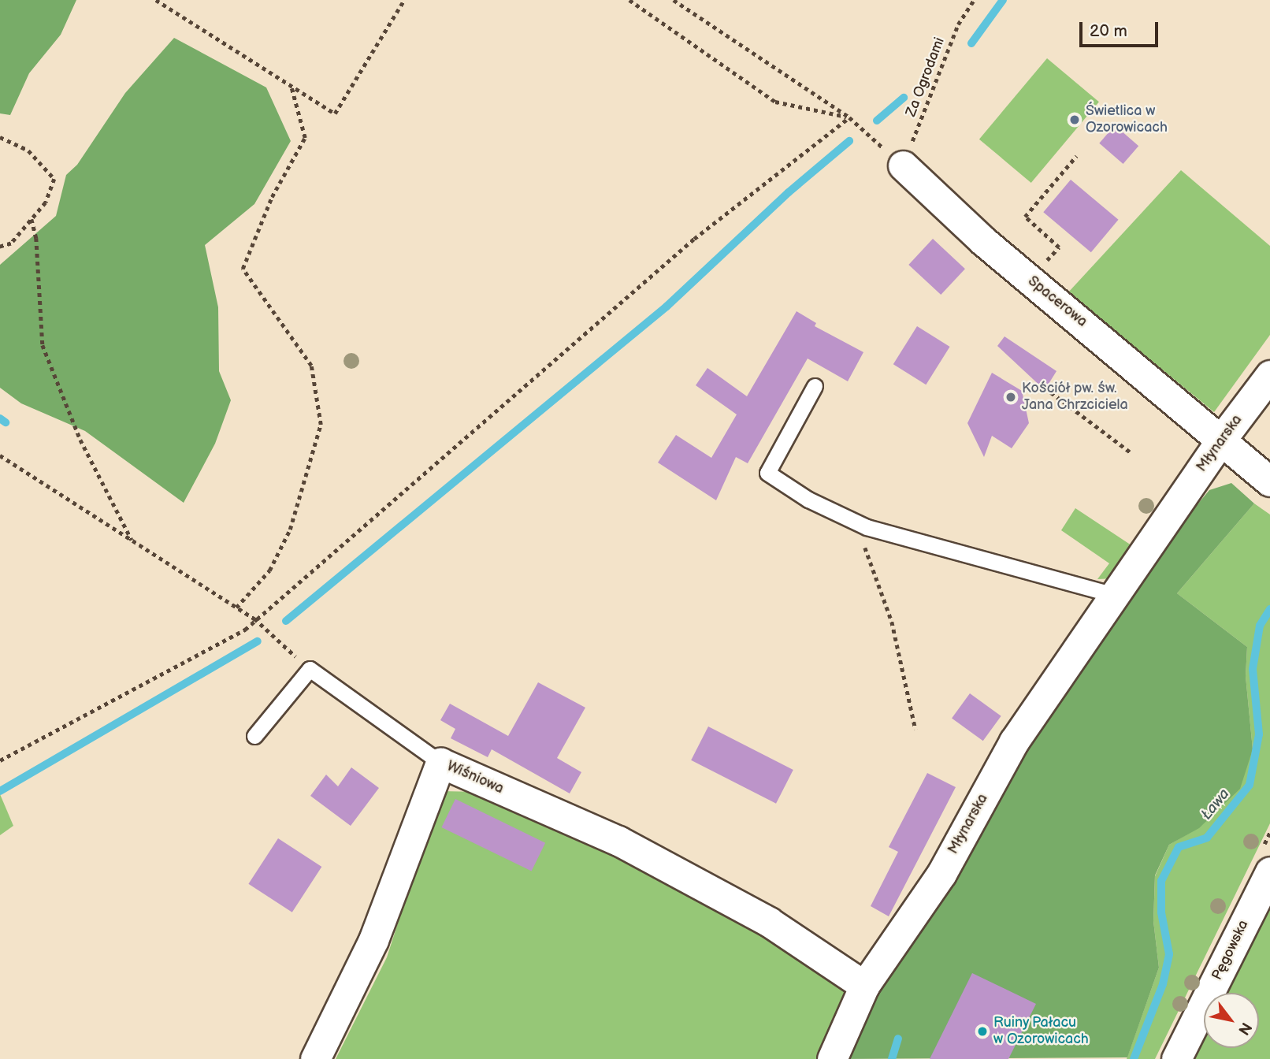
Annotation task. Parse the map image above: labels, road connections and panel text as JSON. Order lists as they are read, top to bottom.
{
  "streets": {
    "street": [
      "Spacerowa",
      "Młynarska",
      "Wiśniowa",
      "Pęgowska"
    ],
    "path": ["Za Ogrodami"]
  },
  "crossings": [
    ["Za Ogrodami", "Spacerowa"],
    ["Spacerowa", "Młynarska"],
    ["Młynarska", "Wiśniowa"]
  ],
  "water": ["Ława"],
  "places": ["Świetlica w Ozorowicach", "Kościół pw. św. Jana Chrzciciela", "Ruiny Pałacu w Ozorowicach"],
  "scale_bar": "20 m",
  "north": "bottom right"
}
